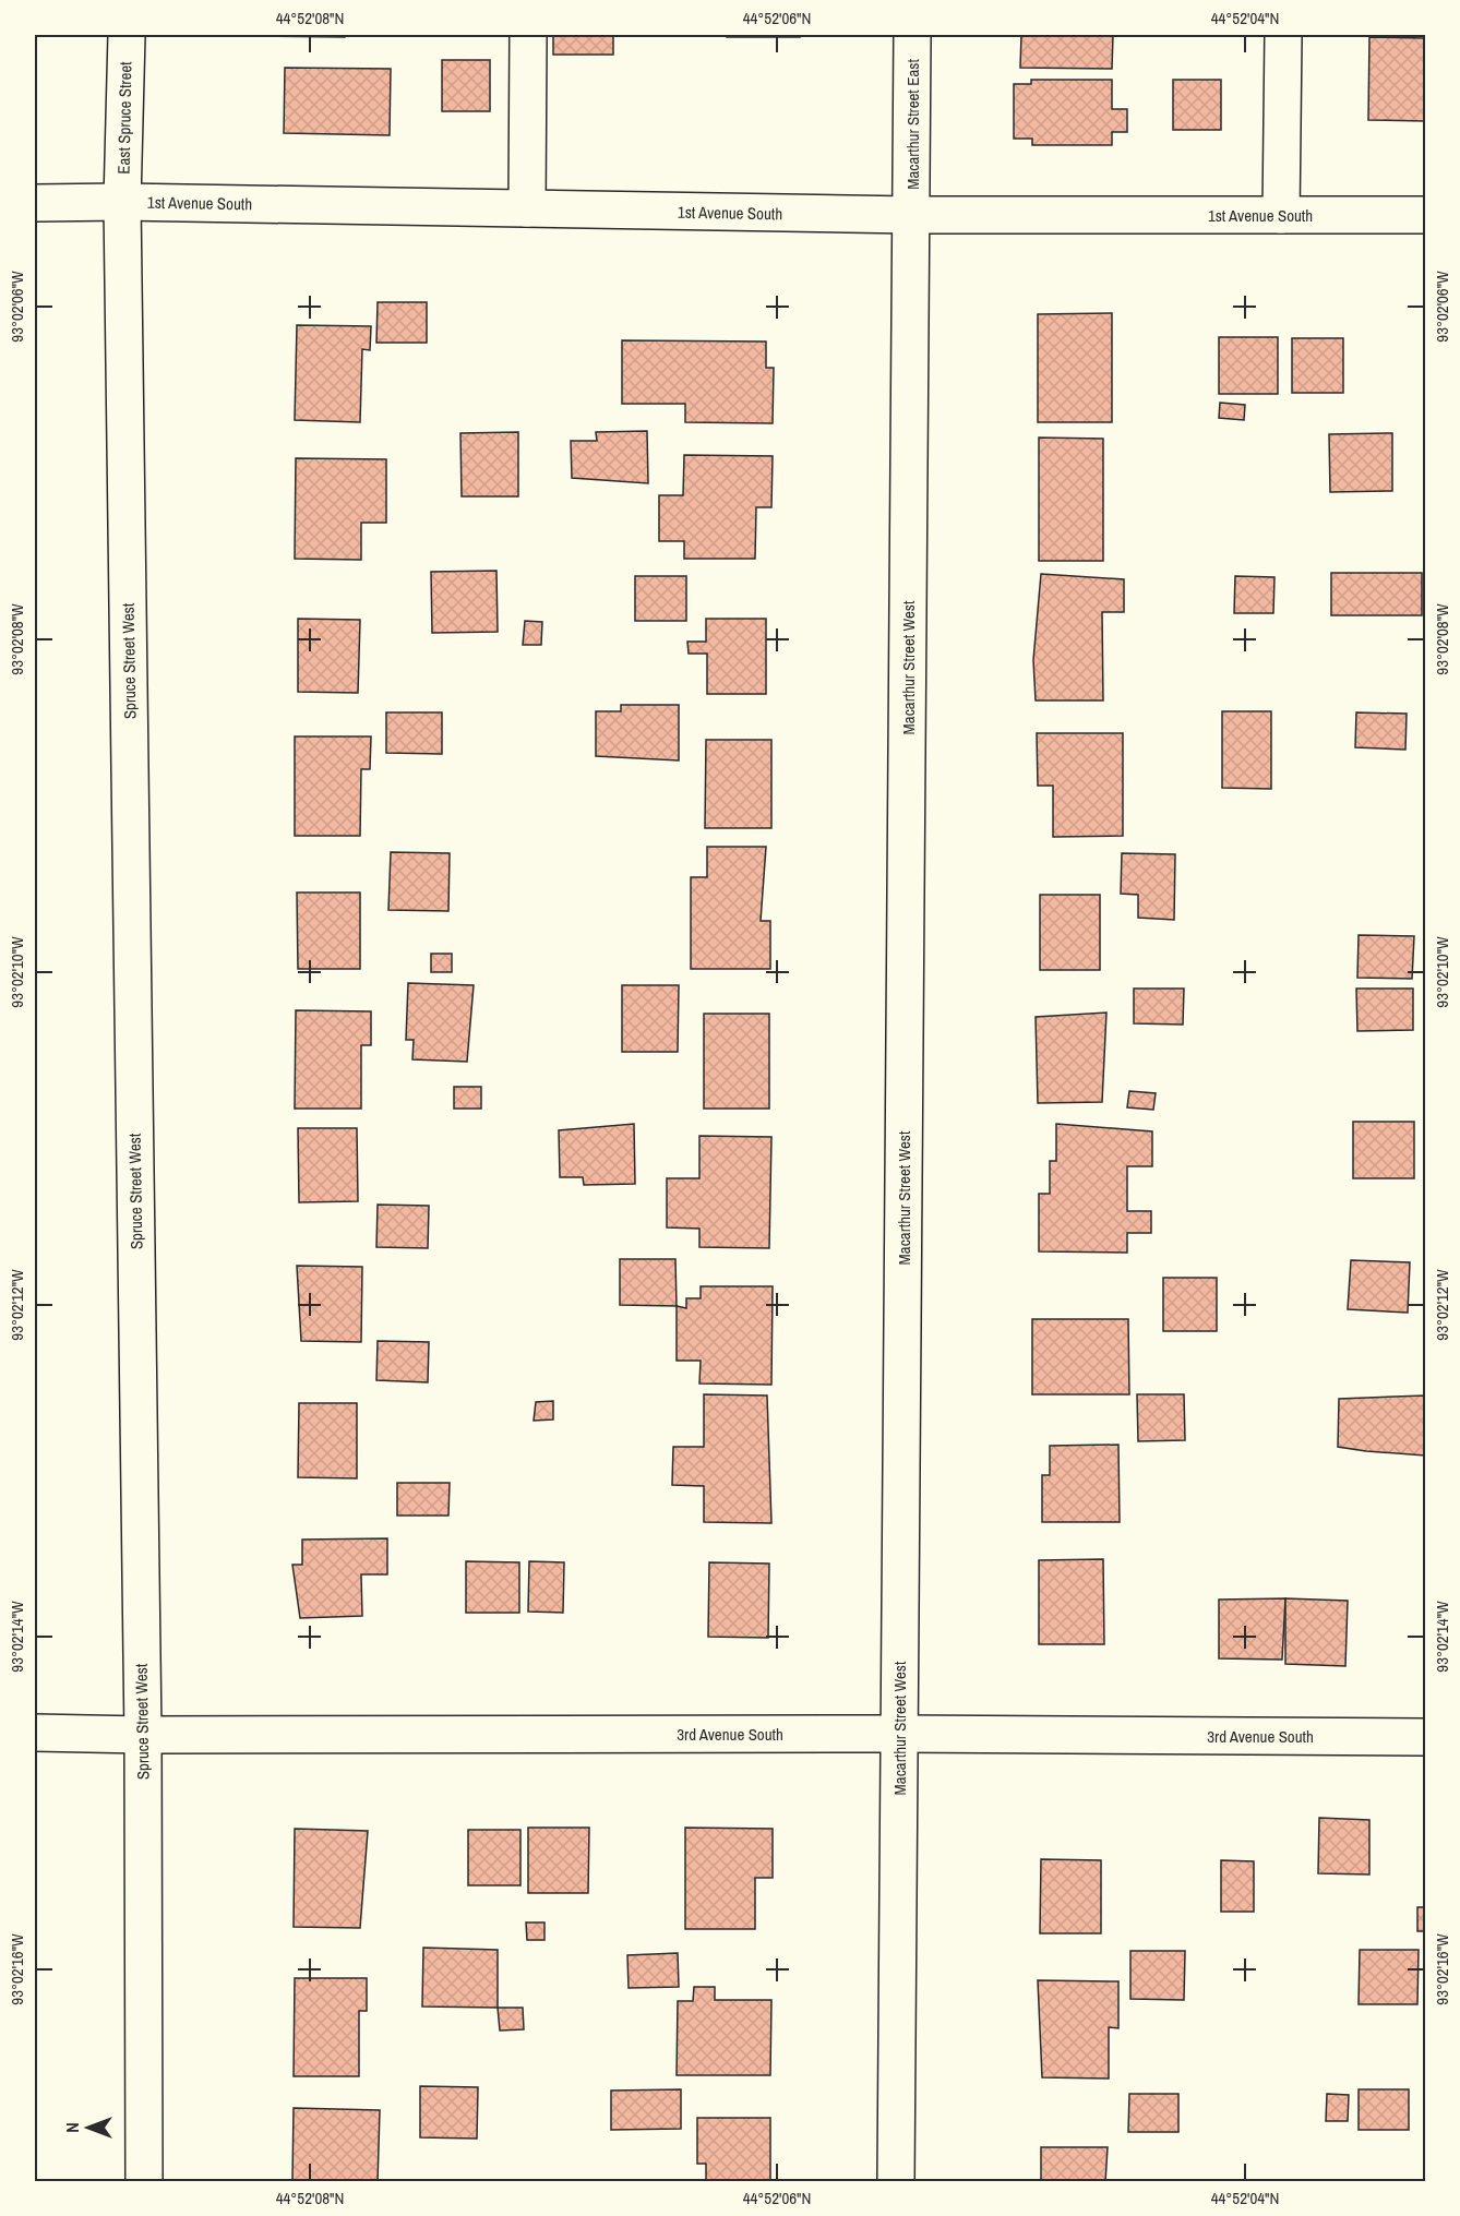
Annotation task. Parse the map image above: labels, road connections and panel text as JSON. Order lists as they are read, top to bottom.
{
  "streets": {
    "street": [
      "East Spruce Street",
      "Macarthur Street East",
      "1st Avenue South",
      "Spruce Street West",
      "Macarthur Street West",
      "3rd Avenue South"
    ]
  },
  "crossings": [
    ["East Spruce Street", "1st Avenue South"],
    ["East Spruce Street", "Spruce Street West"],
    ["Macarthur Street East", "1st Avenue South"],
    ["Macarthur Street East", "Macarthur Street West"],
    ["1st Avenue South", "Spruce Street West"],
    ["1st Avenue South", "Macarthur Street West"],
    ["Spruce Street West", "3rd Avenue South"],
    ["Macarthur Street West", "3rd Avenue South"]
  ],
  "north": "left",
  "coordinates": [
    "44°52'08\"N",
    "44°52'06\"N",
    "44°52'04\"N",
    "93°02'06\"W",
    "93°02'08\"W",
    "93°02'10\"W",
    "93°02'12\"W",
    "93°02'14\"W",
    "93°02'16\"W"
  ]
}
